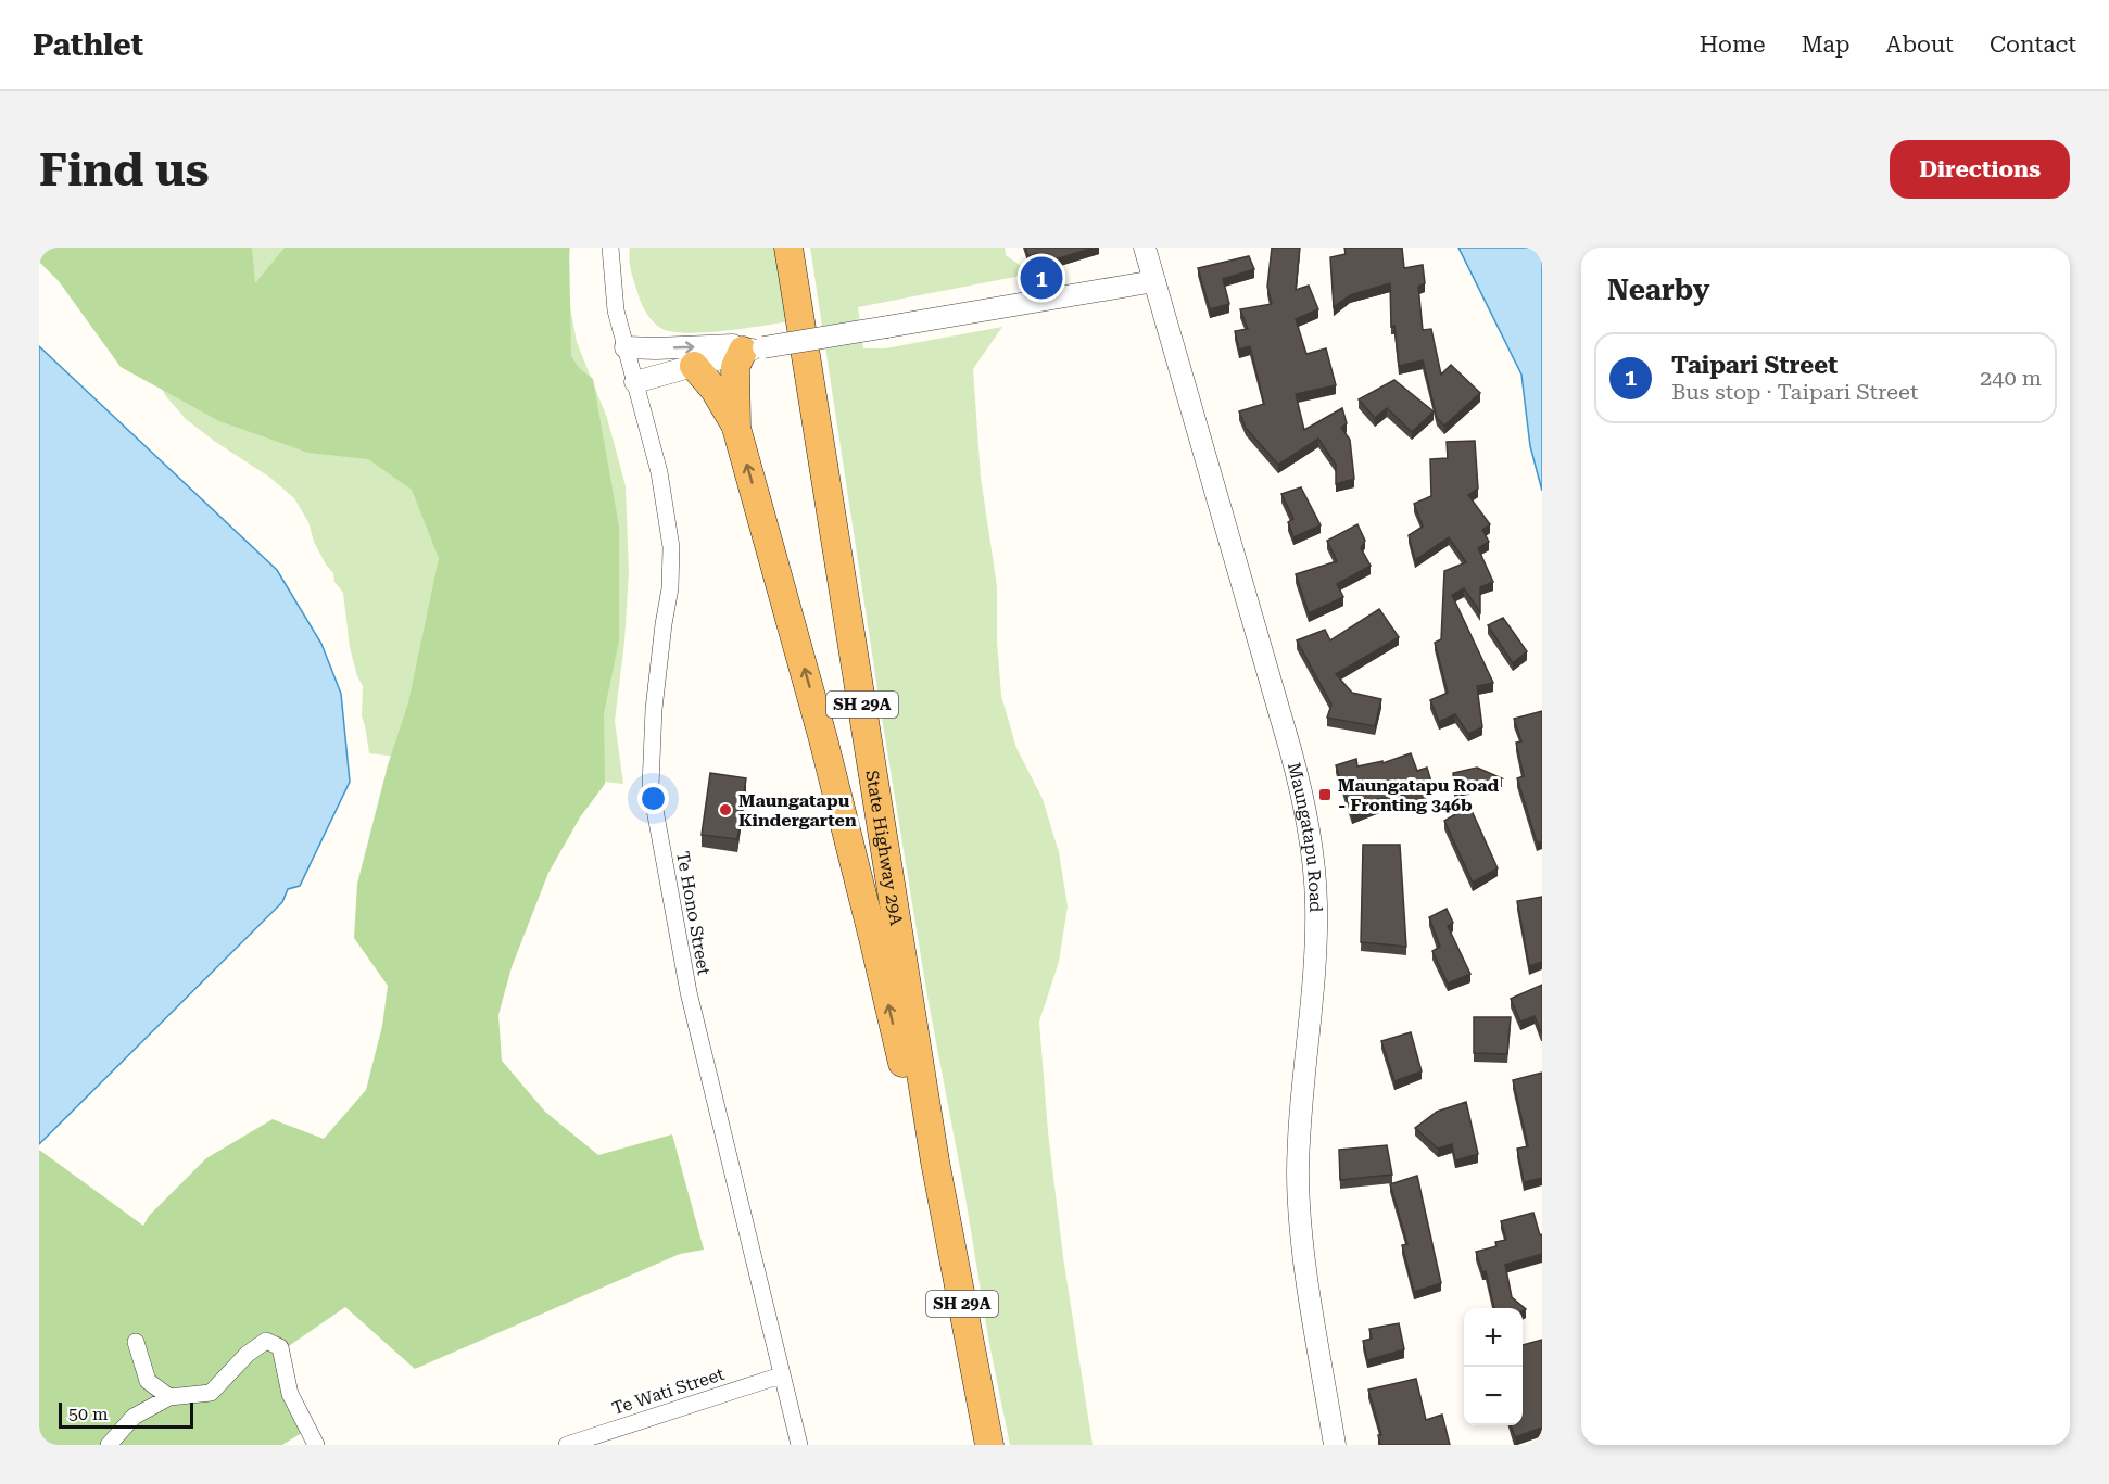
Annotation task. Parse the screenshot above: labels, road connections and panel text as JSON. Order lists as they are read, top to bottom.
{
  "streets": {
    "highway": ["SH 29A", "State Highway 29A"],
    "street": ["Maungatapu Road", "Te Hono Street", "Te Wati Street"]
  },
  "crossings": [
    ["SH 29A", "State Highway 29A"],
    ["Te Hono Street", "Te Wati Street"]
  ],
  "places": {
    "transit": ["Maungatapu Road - Fronting 346b"],
    "other": ["Maungatapu Kindergarten"]
  },
  "scale_bar": "50 m",
  "page": {
    "header": "Pathlet",
    "nav": [
      "Home",
      "Map",
      "About",
      "Contact"
    ],
    "buttons": "Directions",
    "title": "Find us",
    "heading": "Nearby",
    "pins": "1",
    "list": [
      {
        "mark": "1",
        "name": "Taipari Street",
        "note": "Bus stop · Taipari Street",
        "value": "240 m"
      }
    ],
    "map_buttons": ["+", "−"],
    "scale": "50 m"
  }
}
